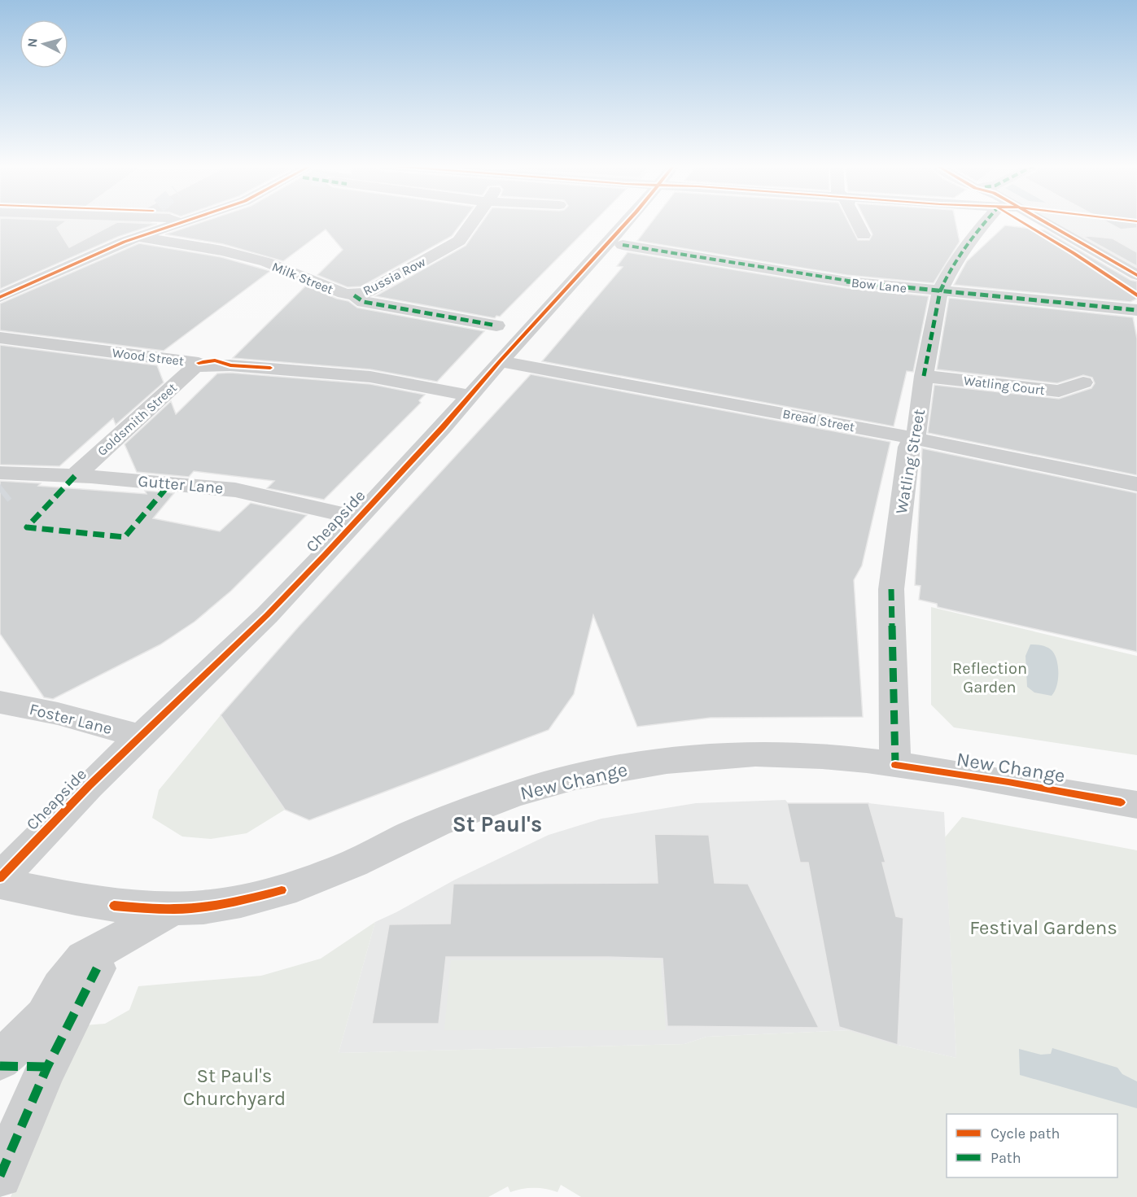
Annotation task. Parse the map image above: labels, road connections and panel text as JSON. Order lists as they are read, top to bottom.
{
  "streets": {
    "street": [
      "Russia Row",
      "Milk Street",
      "Bow Lane",
      "Wood Street",
      "Watling Court",
      "Goldsmith Street",
      "Bread Street",
      "Watling Street",
      "Gutter Lane",
      "Cheapside",
      "Foster Lane",
      "New Change"
    ]
  },
  "crossings": [
    ["Russia Row", "Milk Street"],
    ["Bow Lane", "Watling Street"],
    ["Wood Street", "Goldsmith Street"],
    ["Wood Street", "Cheapside"],
    ["Watling Court", "Watling Street"],
    ["Goldsmith Street", "Gutter Lane"],
    ["Bread Street", "Watling Street"],
    ["Bread Street", "Cheapside"],
    ["Watling Street", "New Change"],
    ["Gutter Lane", "Cheapside"],
    ["Cheapside", "Foster Lane"]
  ],
  "districts": ["St Paul's"],
  "parks": ["Reflection Garden", "Festival Gardens", "St Paul's Churchyard"],
  "legend": ["Cycle path", "Path"],
  "north": "left"
}
